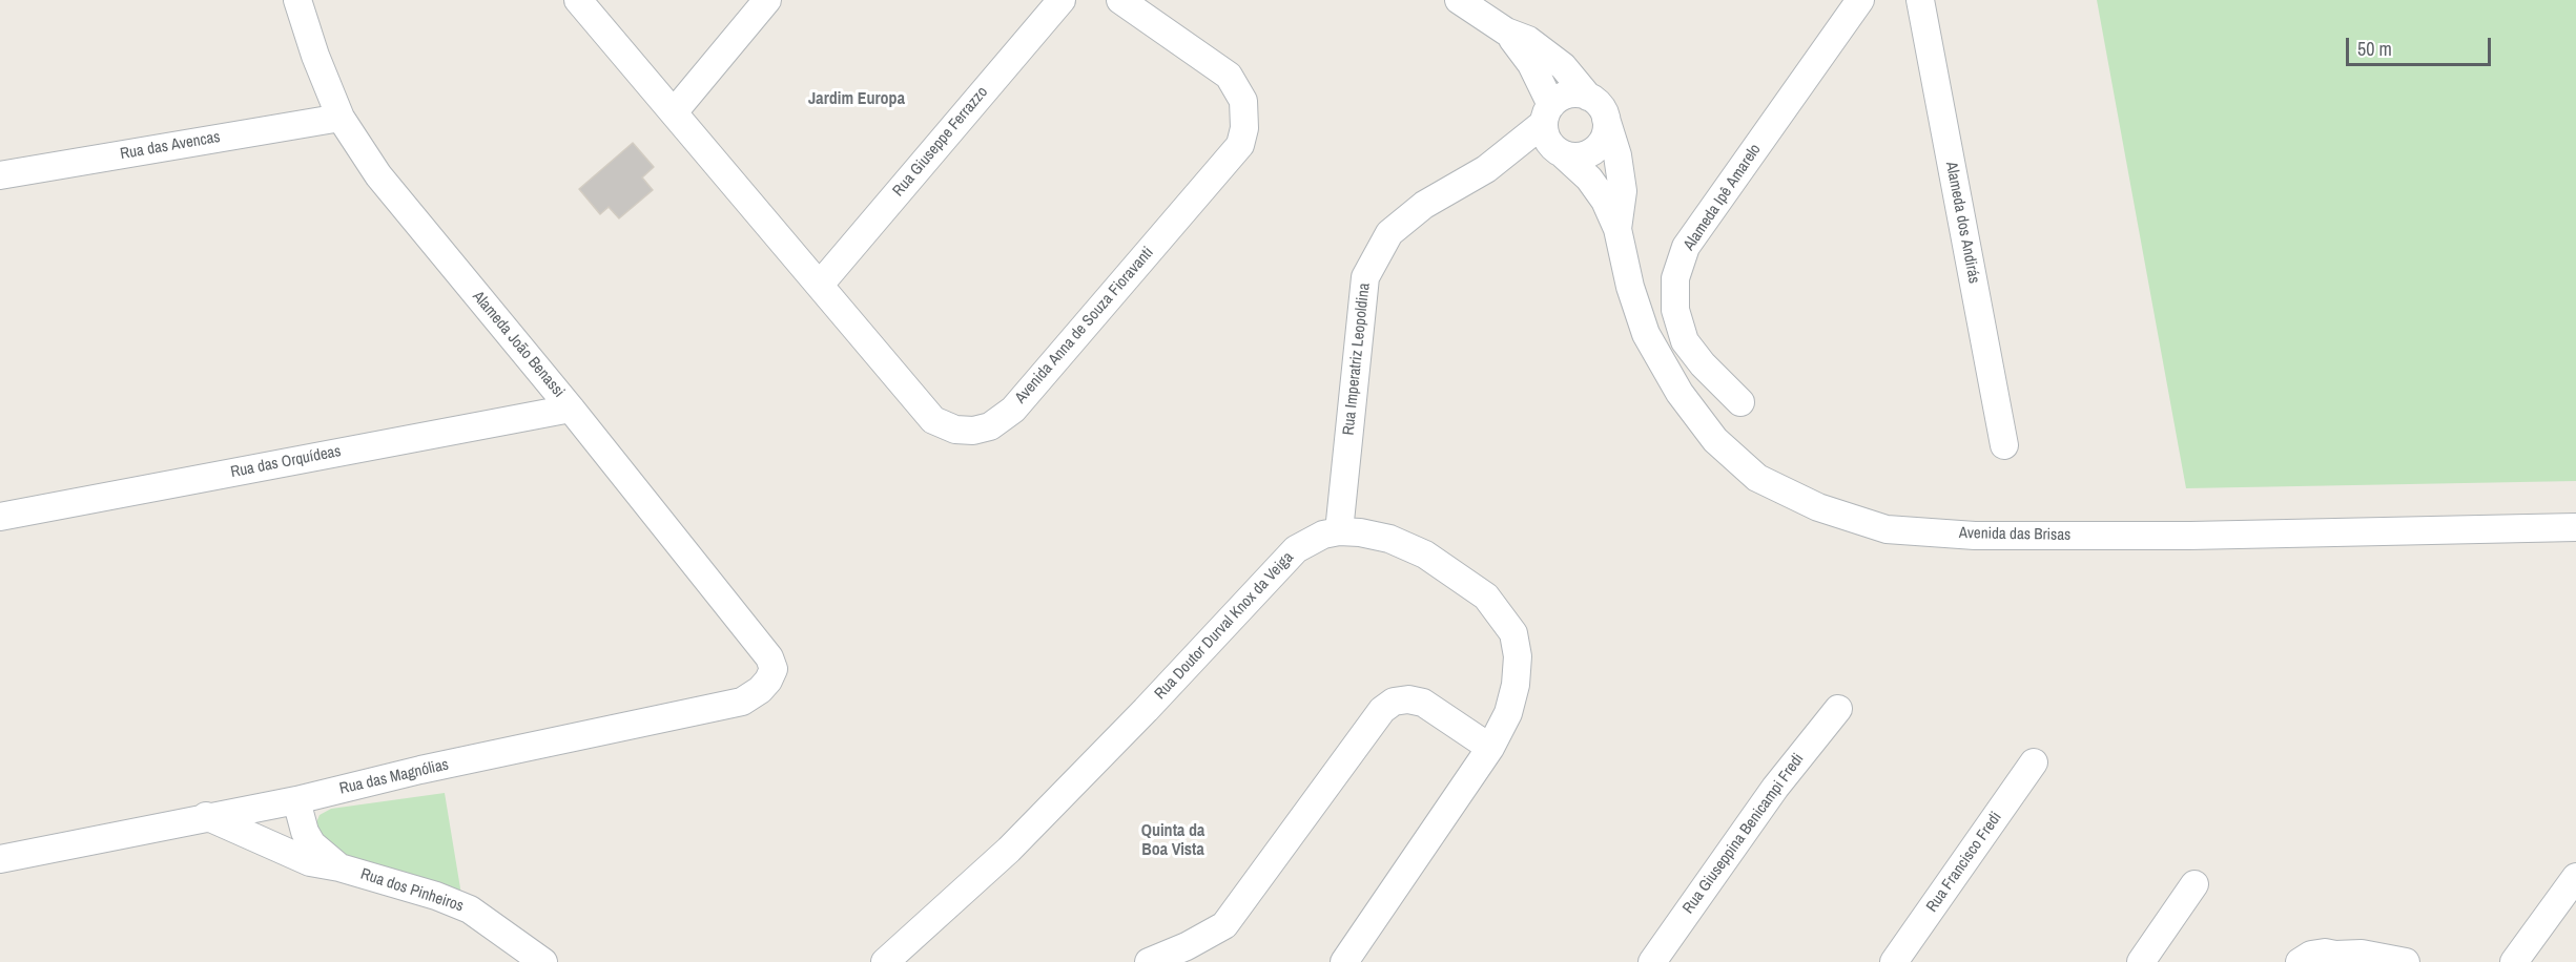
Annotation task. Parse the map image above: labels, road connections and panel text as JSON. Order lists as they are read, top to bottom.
{
  "streets": {
    "street": [
      "Rua Giuseppe Ferrazzo",
      "Rua das Avencas",
      "Alameda Ipê Amarelo",
      "Alameda dos Andirás",
      "Avenida Anna de Souza Fioravanti",
      "Alameda João Benassi",
      "Rua Imperatriz Leopoldina",
      "Rua das Orquídeas",
      "Avenida das Brisas",
      "Rua Doutor Durval Knox da Veiga",
      "Rua das Magnólias",
      "Rua Giuseppina Benicampi Fredi",
      "Rua Francisco Fredi",
      "Rua dos Pinheiros"
    ]
  },
  "crossings": [
    ["Rua Giuseppe Ferrazzo", "Avenida Anna de Souza Fioravanti"],
    ["Rua das Avencas", "Alameda João Benassi"],
    ["Alameda João Benassi", "Rua das Orquídeas"],
    ["Alameda João Benassi", "Rua das Magnólias"],
    ["Rua Imperatriz Leopoldina", "Avenida das Brisas"],
    ["Rua Imperatriz Leopoldina", "Rua Doutor Durval Knox da Veiga"],
    ["Rua das Magnólias", "Rua dos Pinheiros"]
  ],
  "districts": ["Jardim Europa", "Quinta da Boa Vista"],
  "scale_bar": "50 m"
}
